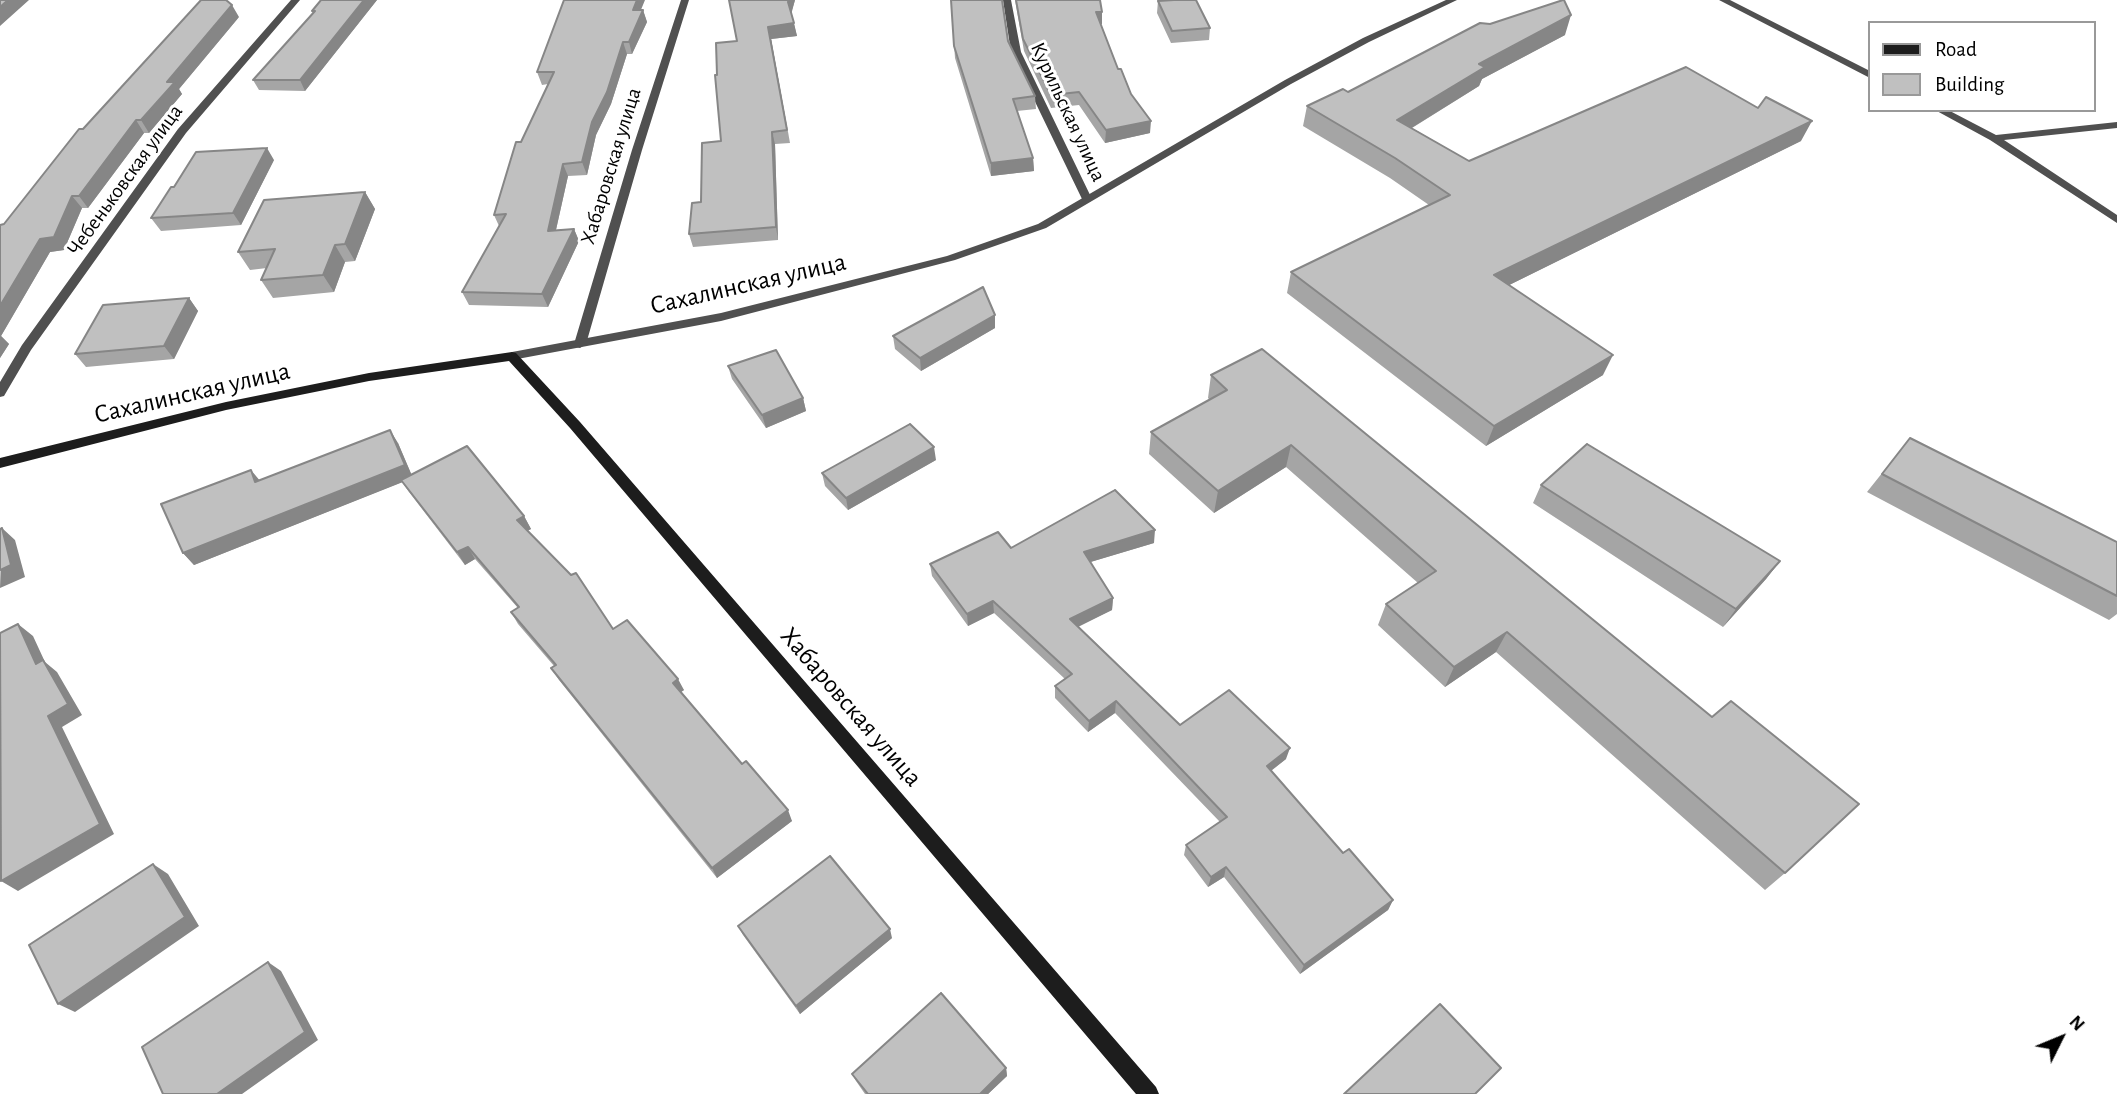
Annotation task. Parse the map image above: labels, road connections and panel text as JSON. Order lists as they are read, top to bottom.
{
  "streets": {
    "main road": ["Хабаровская улица", "Сахалинская улица"],
    "street": ["Курильская улица", "Чебеньковская улица"]
  },
  "crossings": [
    ["Курильская улица", "Сахалинская улица"],
    ["Хабаровская улица", "Сахалинская улица"]
  ],
  "legend": ["Road", "Building"],
  "north": "top right"
}
